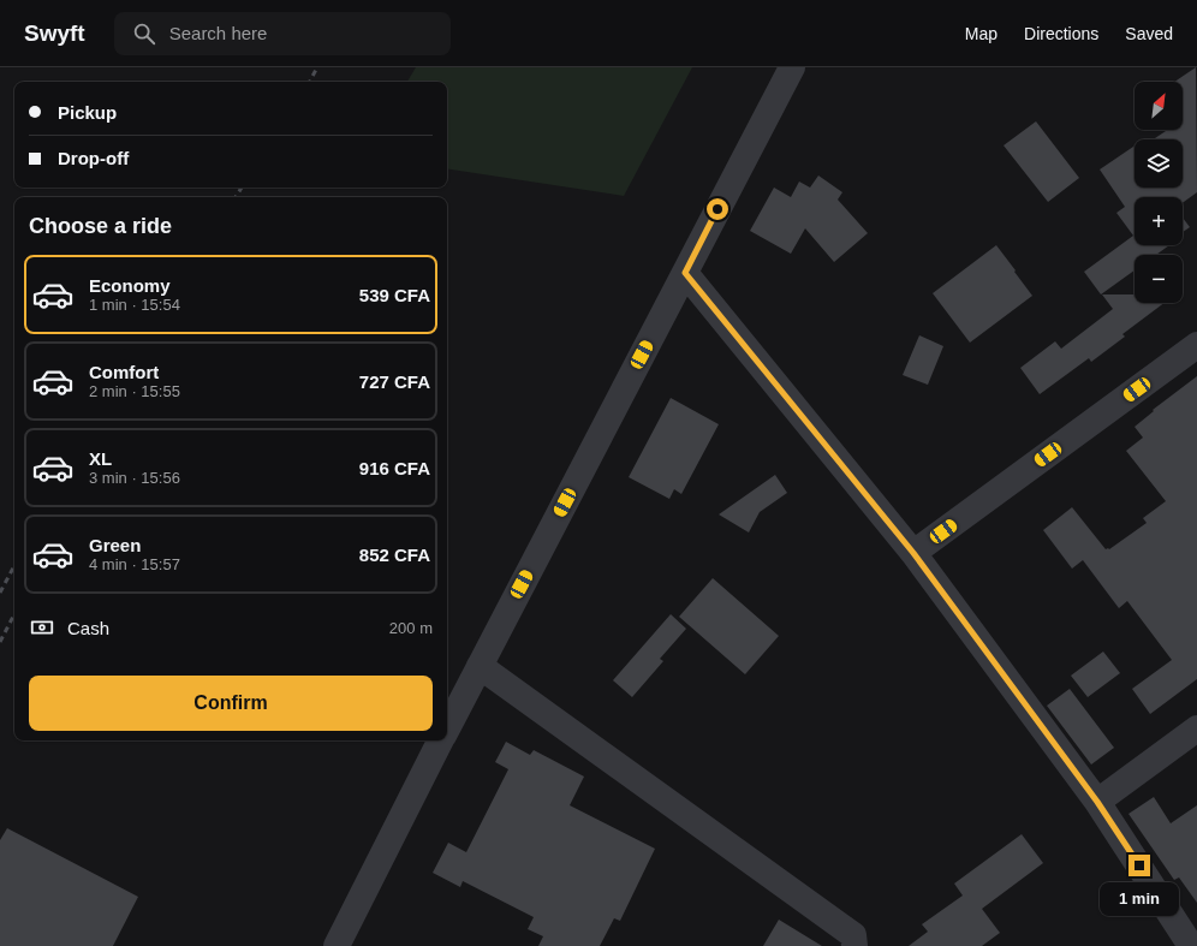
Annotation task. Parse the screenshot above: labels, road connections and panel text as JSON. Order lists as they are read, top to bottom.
{
  "north": "top right",
  "page": {
    "header": "Swyft",
    "search": "Search here",
    "nav": ["Map", "Directions", "Saved"],
    "map_buttons": ["+", "−"],
    "banner": ["Pickup", "Drop-off"],
    "heading": "Choose a ride",
    "list": [
      {
        "name": "Economy",
        "note": "1 min · 15:54",
        "value": "539 CFA"
      },
      {
        "name": "Comfort",
        "note": "2 min · 15:55",
        "value": "727 CFA"
      },
      {
        "name": "XL",
        "note": "3 min · 15:56",
        "value": "916 CFA"
      },
      {
        "name": "Green",
        "note": "4 min · 15:57",
        "value": "852 CFA"
      }
    ],
    "pay": ["Cash", "200 m"],
    "buttons": "Confirm",
    "bubble": "1 min"
  }
}
